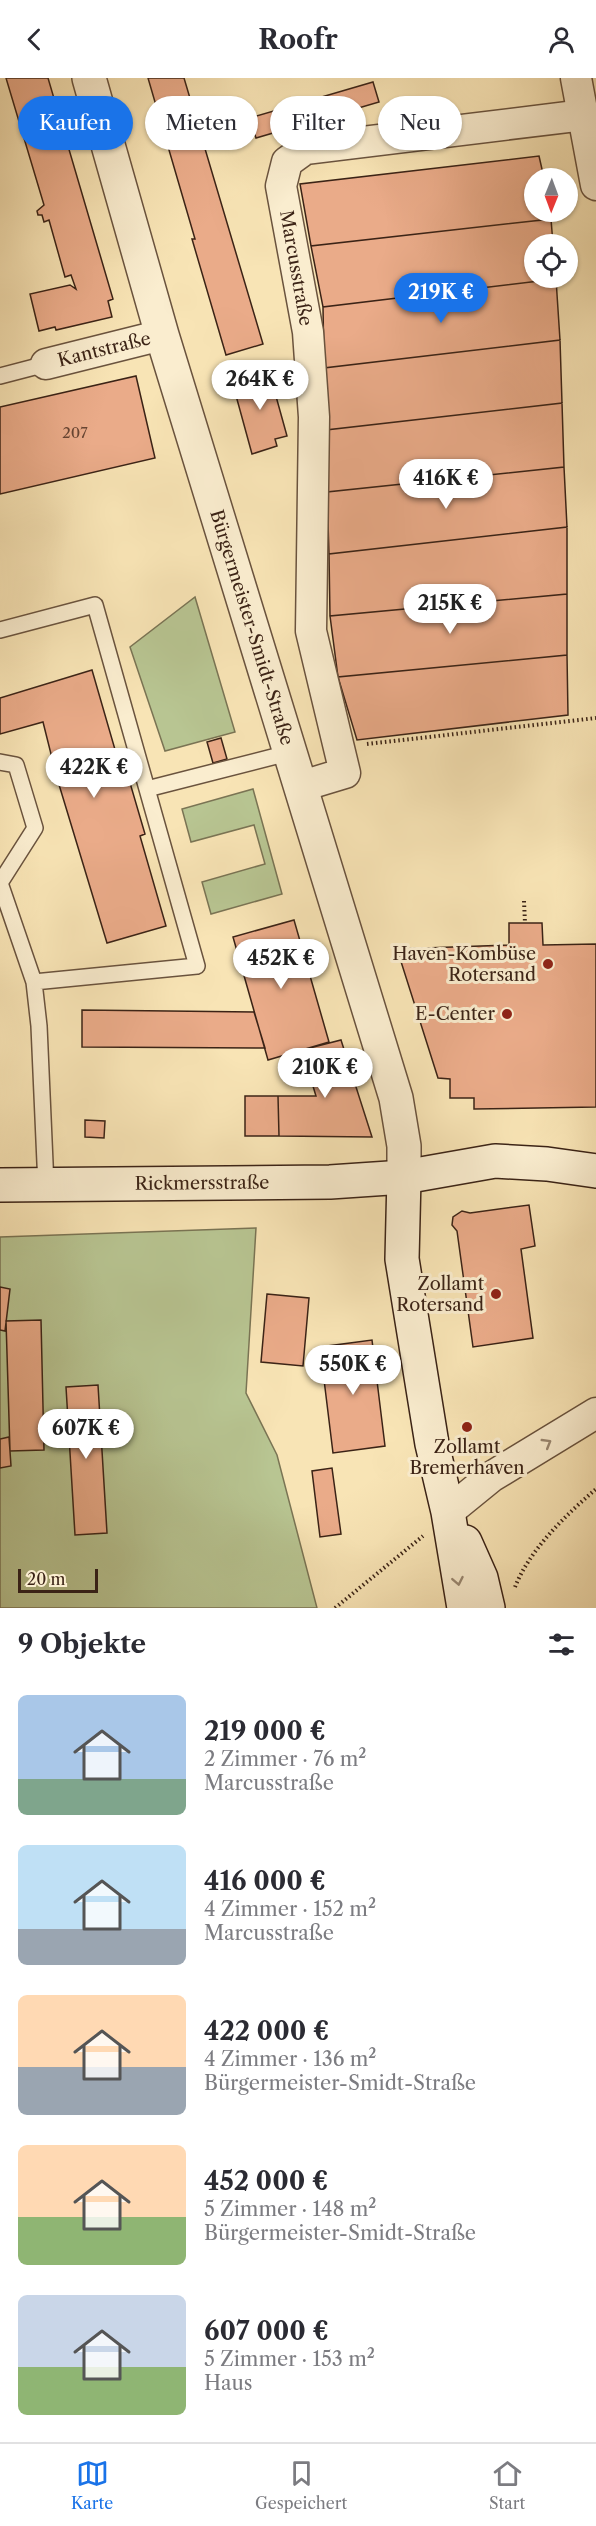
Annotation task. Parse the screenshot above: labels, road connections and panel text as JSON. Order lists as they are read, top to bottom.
{
  "streets": {
    "street": [
      "Marcusstraße",
      "Kantstraße",
      "Bürgermeister-Smidt-Straße",
      "Rickmersstraße"
    ]
  },
  "crossings": [
    ["Marcusstraße", "Bürgermeister-Smidt-Straße"],
    ["Kantstraße", "Bürgermeister-Smidt-Straße"],
    ["Bürgermeister-Smidt-Straße", "Rickmersstraße"]
  ],
  "places": [
    "Haven-Kombüse Rotersand",
    "E-Center",
    "Zollamt Rotersand",
    "Zollamt Bremerhaven"
  ],
  "house_numbers": ["207"],
  "scale_bar": "20 m",
  "north": "bottom",
  "page": {
    "header": "Roofr",
    "chip": [
      "Kaufen",
      "Mieten",
      "Filter",
      "Neu"
    ],
    "price": [
      "219K €",
      "264K €",
      "416K €",
      "215K €",
      "422K €",
      "452K €",
      "210K €",
      "550K €",
      "607K €"
    ],
    "scale": "20 m",
    "heading": "9 Objekte",
    "list": [
      {
        "name": "219 000 €",
        "note": "2 Zimmer · 76 m² · Marcusstraße"
      },
      {
        "name": "416 000 €",
        "note": "4 Zimmer · 152 m² · Marcusstraße"
      },
      {
        "name": "422 000 €",
        "note": "4 Zimmer · 136 m² · Bürgermeister-Smidt-Straße"
      },
      {
        "name": "452 000 €",
        "note": "5 Zimmer · 148 m² · Bürgermeister-Smidt-Straße"
      },
      {
        "name": "607 000 €",
        "note": "5 Zimmer · 153 m² · Haus"
      }
    ],
    "tabs": ["Karte", "Gespeichert", "Start"]
  }
}
